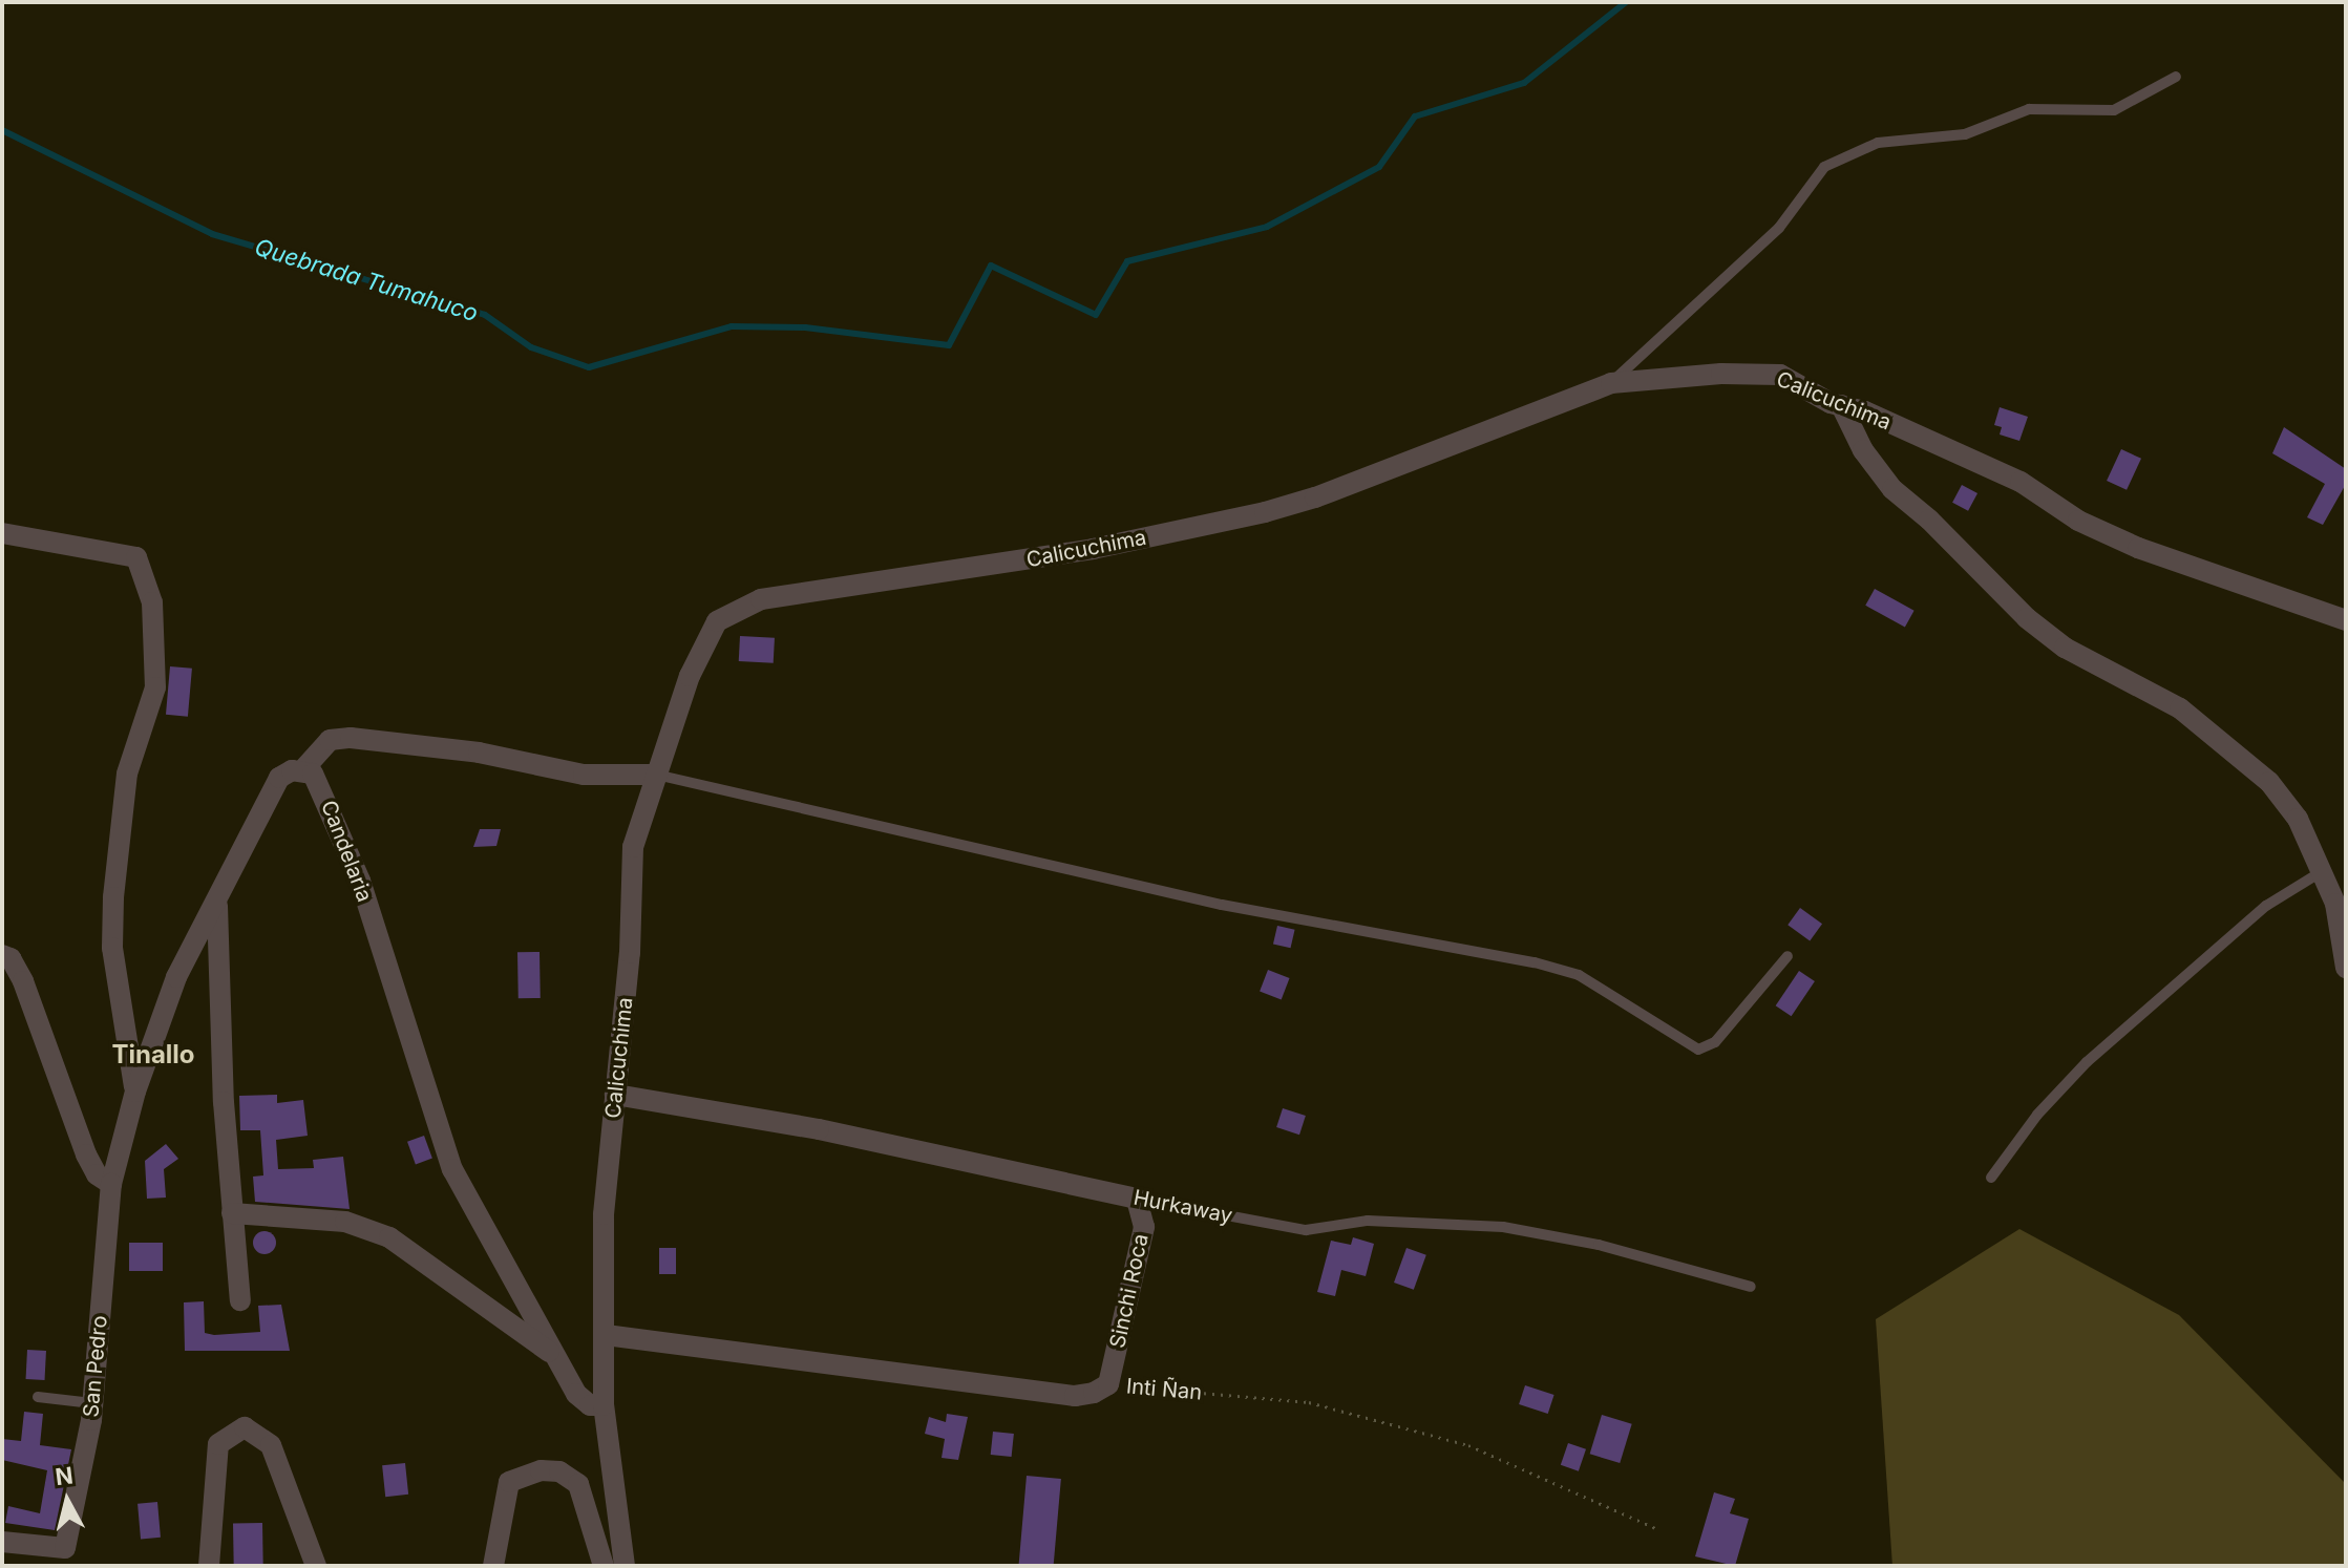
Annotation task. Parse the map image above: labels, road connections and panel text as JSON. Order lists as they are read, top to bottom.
{
  "streets": {
    "street": [
      "Calicuchima",
      "Candelaria",
      "Hurkaway",
      "Sinchi Roca",
      "San Pedro",
      "Inti Ñan"
    ]
  },
  "crossings": [
    ["Calicuchima", "Candelaria"],
    ["Calicuchima", "Hurkaway"],
    ["Calicuchima", "Inti Ñan"],
    ["Hurkaway", "Sinchi Roca"],
    ["Sinchi Roca", "Inti Ñan"]
  ],
  "districts": ["Tinallo"],
  "water": ["Quebrada Tumahuco"],
  "north": "top"
}
